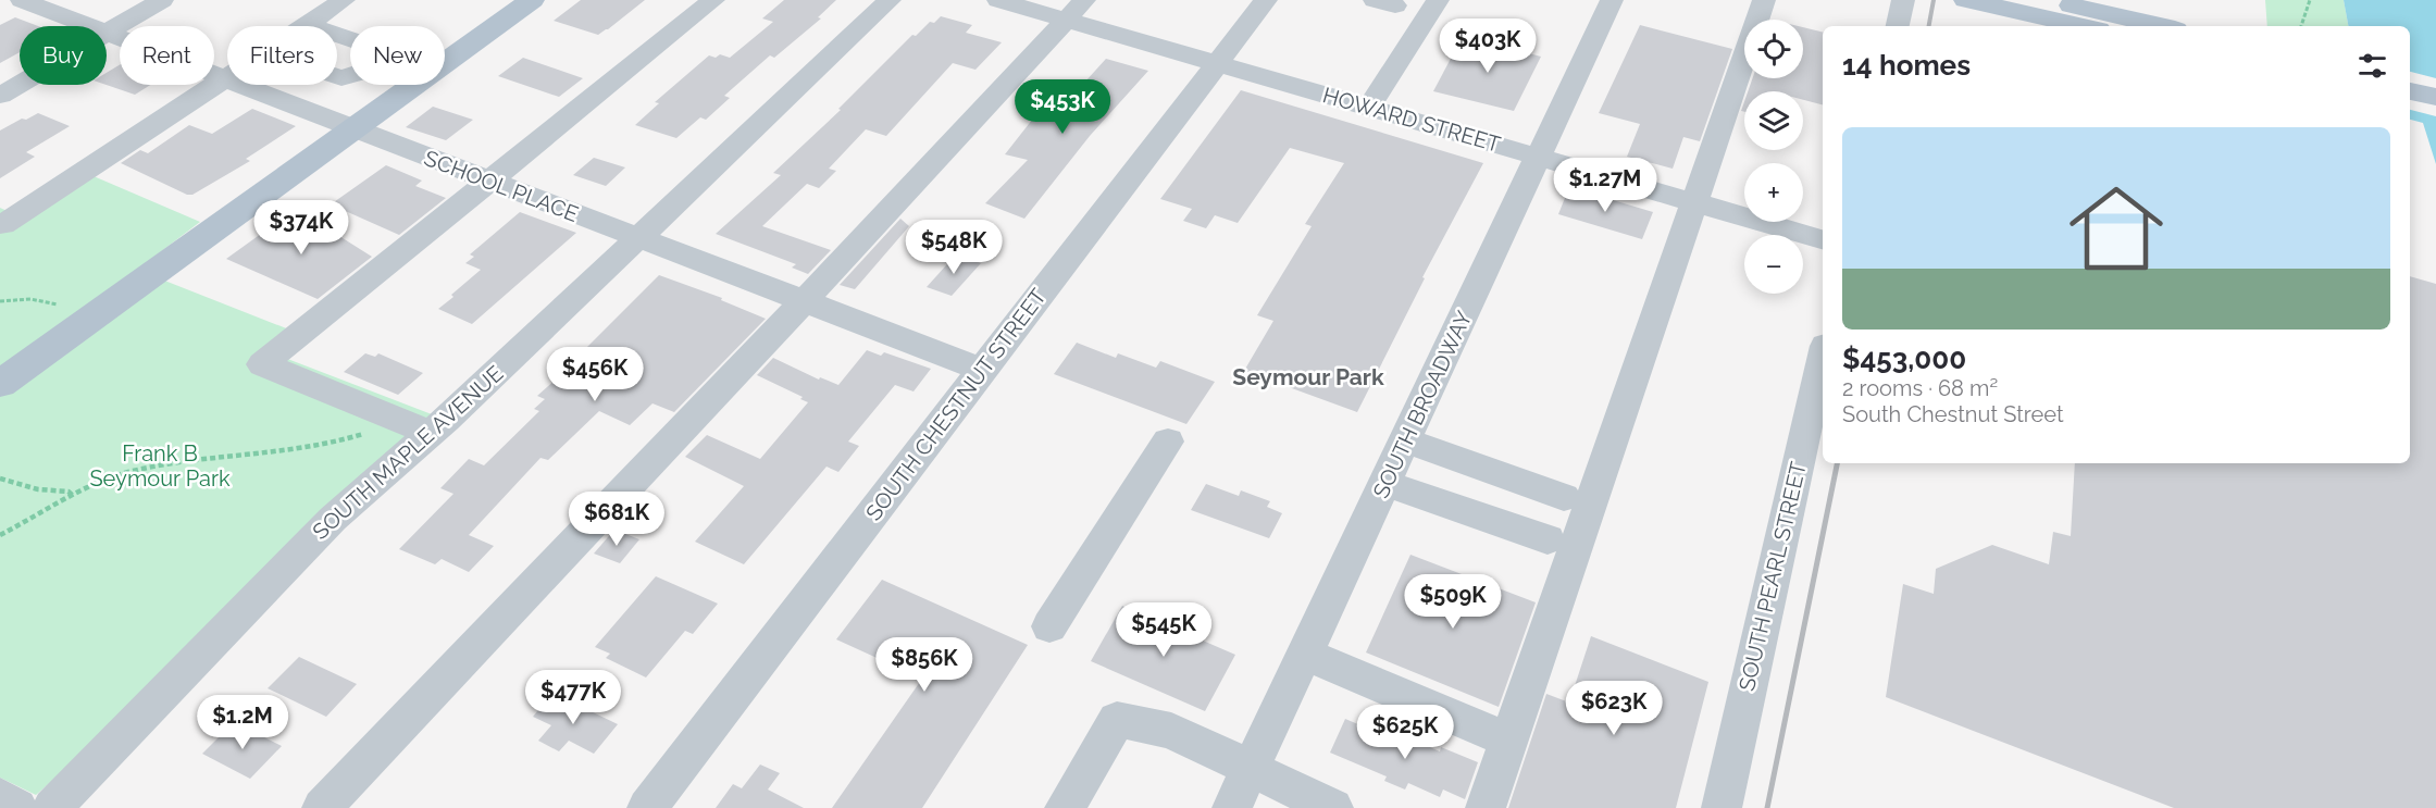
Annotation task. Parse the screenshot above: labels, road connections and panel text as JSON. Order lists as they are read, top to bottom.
{
  "streets": {
    "street": [
      "HOWARD STREET",
      "SCHOOL PLACE",
      "SOUTH CHESTNUT STREET",
      "SOUTH BROADWAY",
      "SOUTH MAPLE AVENUE",
      "SOUTH PEARL STREET"
    ]
  },
  "crossings": [
    ["HOWARD STREET", "SOUTH CHESTNUT STREET"],
    ["HOWARD STREET", "SOUTH BROADWAY"],
    ["SCHOOL PLACE", "SOUTH CHESTNUT STREET"],
    ["SCHOOL PLACE", "SOUTH MAPLE AVENUE"]
  ],
  "districts": ["Seymour Park"],
  "parks": ["Frank B Seymour Park"],
  "page": {
    "price": [
      "$403K",
      "$453K",
      "$1.27M",
      "$374K",
      "$548K",
      "$456K",
      "$681K",
      "$509K",
      "$545K",
      "$856K",
      "$477K",
      "$623K",
      "$1.2M",
      "$625K"
    ],
    "map_buttons": ["+", "−"],
    "chip": [
      "Buy",
      "Rent",
      "Filters",
      "New"
    ],
    "heading": "14 homes",
    "list": [
      {
        "name": "$453,000",
        "note": "2 rooms · 68 m² · South Chestnut Street"
      }
    ]
  }
}
